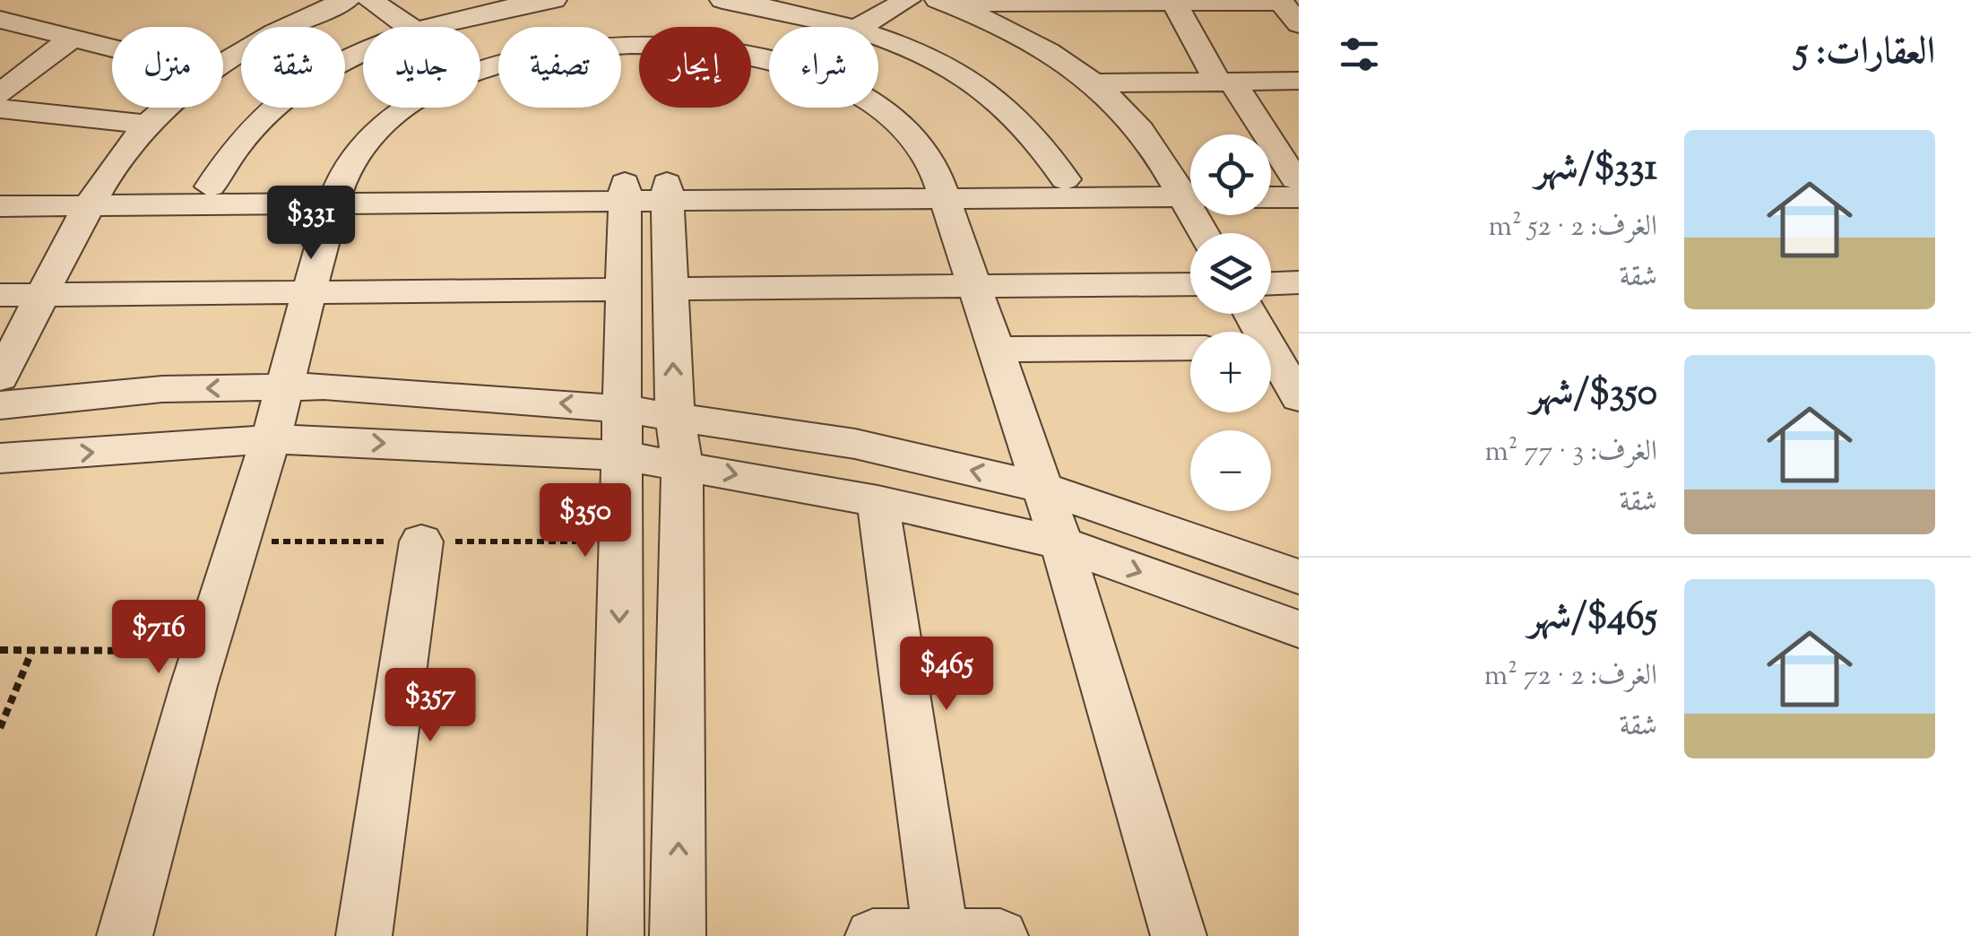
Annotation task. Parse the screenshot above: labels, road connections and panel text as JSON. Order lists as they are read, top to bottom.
{
  "page": {
    "heading": "العقارات: 5",
    "chip": [
      "شراء",
      "إيجار",
      "تصفية",
      "جديد",
      "شقة",
      "منزل"
    ],
    "list": [
      {
        "name": "$331/شهر",
        "note": "الغرف: 2 · 52 m² · شقة"
      },
      {
        "name": "$350/شهر",
        "note": "الغرف: 3 · 77 m² · شقة"
      },
      {
        "name": "$465/شهر",
        "note": "الغرف: 2 · 72 m² · شقة"
      }
    ],
    "map_buttons": ["+", "−"],
    "price": [
      "$331",
      "$350",
      "$716",
      "$465",
      "$357"
    ]
  }
}
